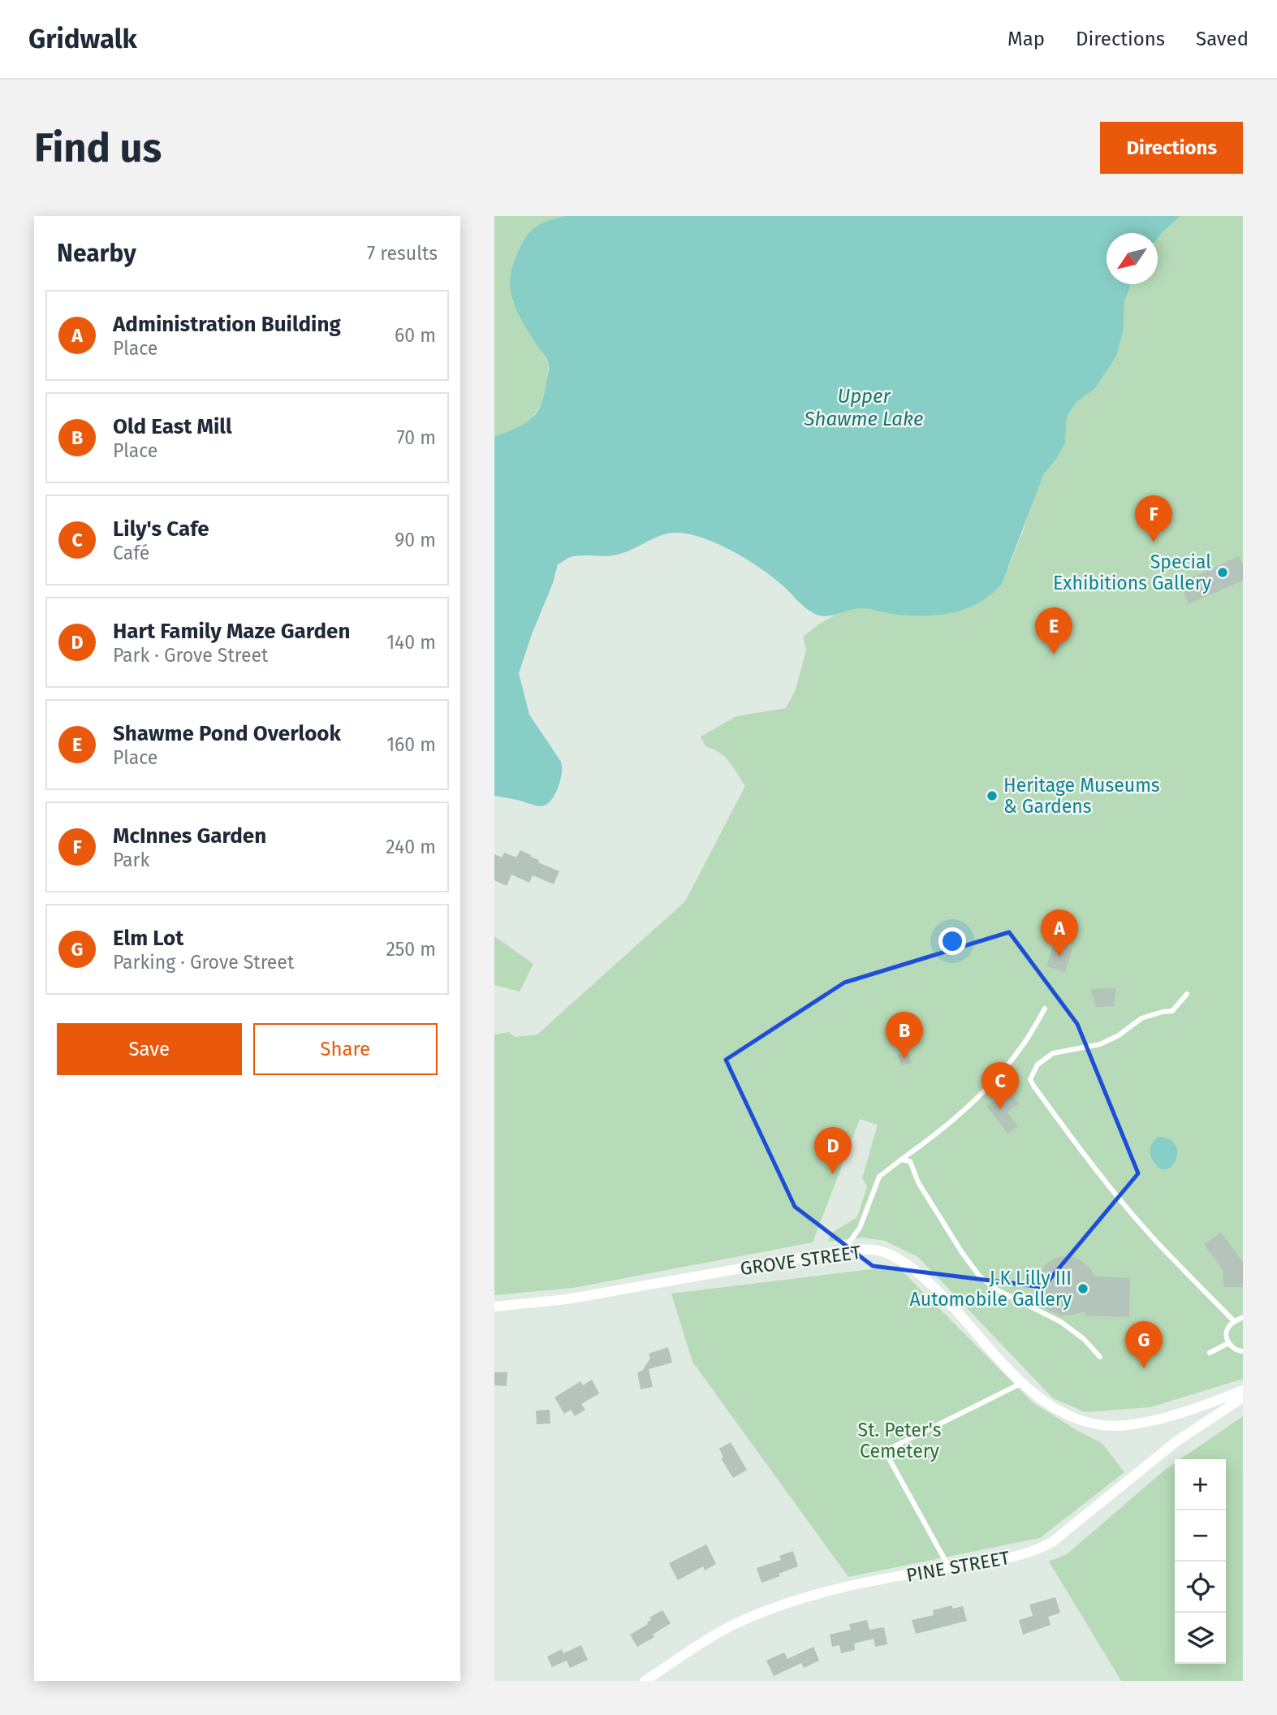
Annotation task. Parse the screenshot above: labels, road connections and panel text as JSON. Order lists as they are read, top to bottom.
{
  "streets": {
    "street": ["GROVE STREET", "PINE STREET"]
  },
  "water": ["Upper Shawme Lake"],
  "parks": ["St. Peter's Cemetery"],
  "places": ["Special Exhibitions Gallery", "Heritage Museums & Gardens", "J.K Lilly III Automobile Gallery"],
  "north": "bottom left",
  "page": {
    "header": "Gridwalk",
    "nav": ["Map", "Directions", "Saved"],
    "buttons": [
      "Directions",
      ["Save", "Share"]
    ],
    "title": "Find us",
    "heading": ["Nearby", "7 results"],
    "list": [
      {
        "mark": "A",
        "name": "Administration Building",
        "note": "Place",
        "value": "60 m"
      },
      {
        "mark": "B",
        "name": "Old East Mill",
        "note": "Place",
        "value": "70 m"
      },
      {
        "mark": "C",
        "name": "Lily's Cafe",
        "note": "Café",
        "value": "90 m"
      },
      {
        "mark": "D",
        "name": "Hart Family Maze Garden",
        "note": "Park · Grove Street",
        "value": "140 m"
      },
      {
        "mark": "E",
        "name": "Shawme Pond Overlook",
        "note": "Place",
        "value": "160 m"
      },
      {
        "mark": "F",
        "name": "McInnes Garden",
        "note": "Park",
        "value": "240 m"
      },
      {
        "mark": "G",
        "name": "Elm Lot",
        "note": "Parking · Grove Street",
        "value": "250 m"
      }
    ],
    "pins": [
      "F",
      "E",
      "A",
      "B",
      "C",
      "D",
      "G"
    ],
    "map_buttons": ["+", "−"]
  }
}
